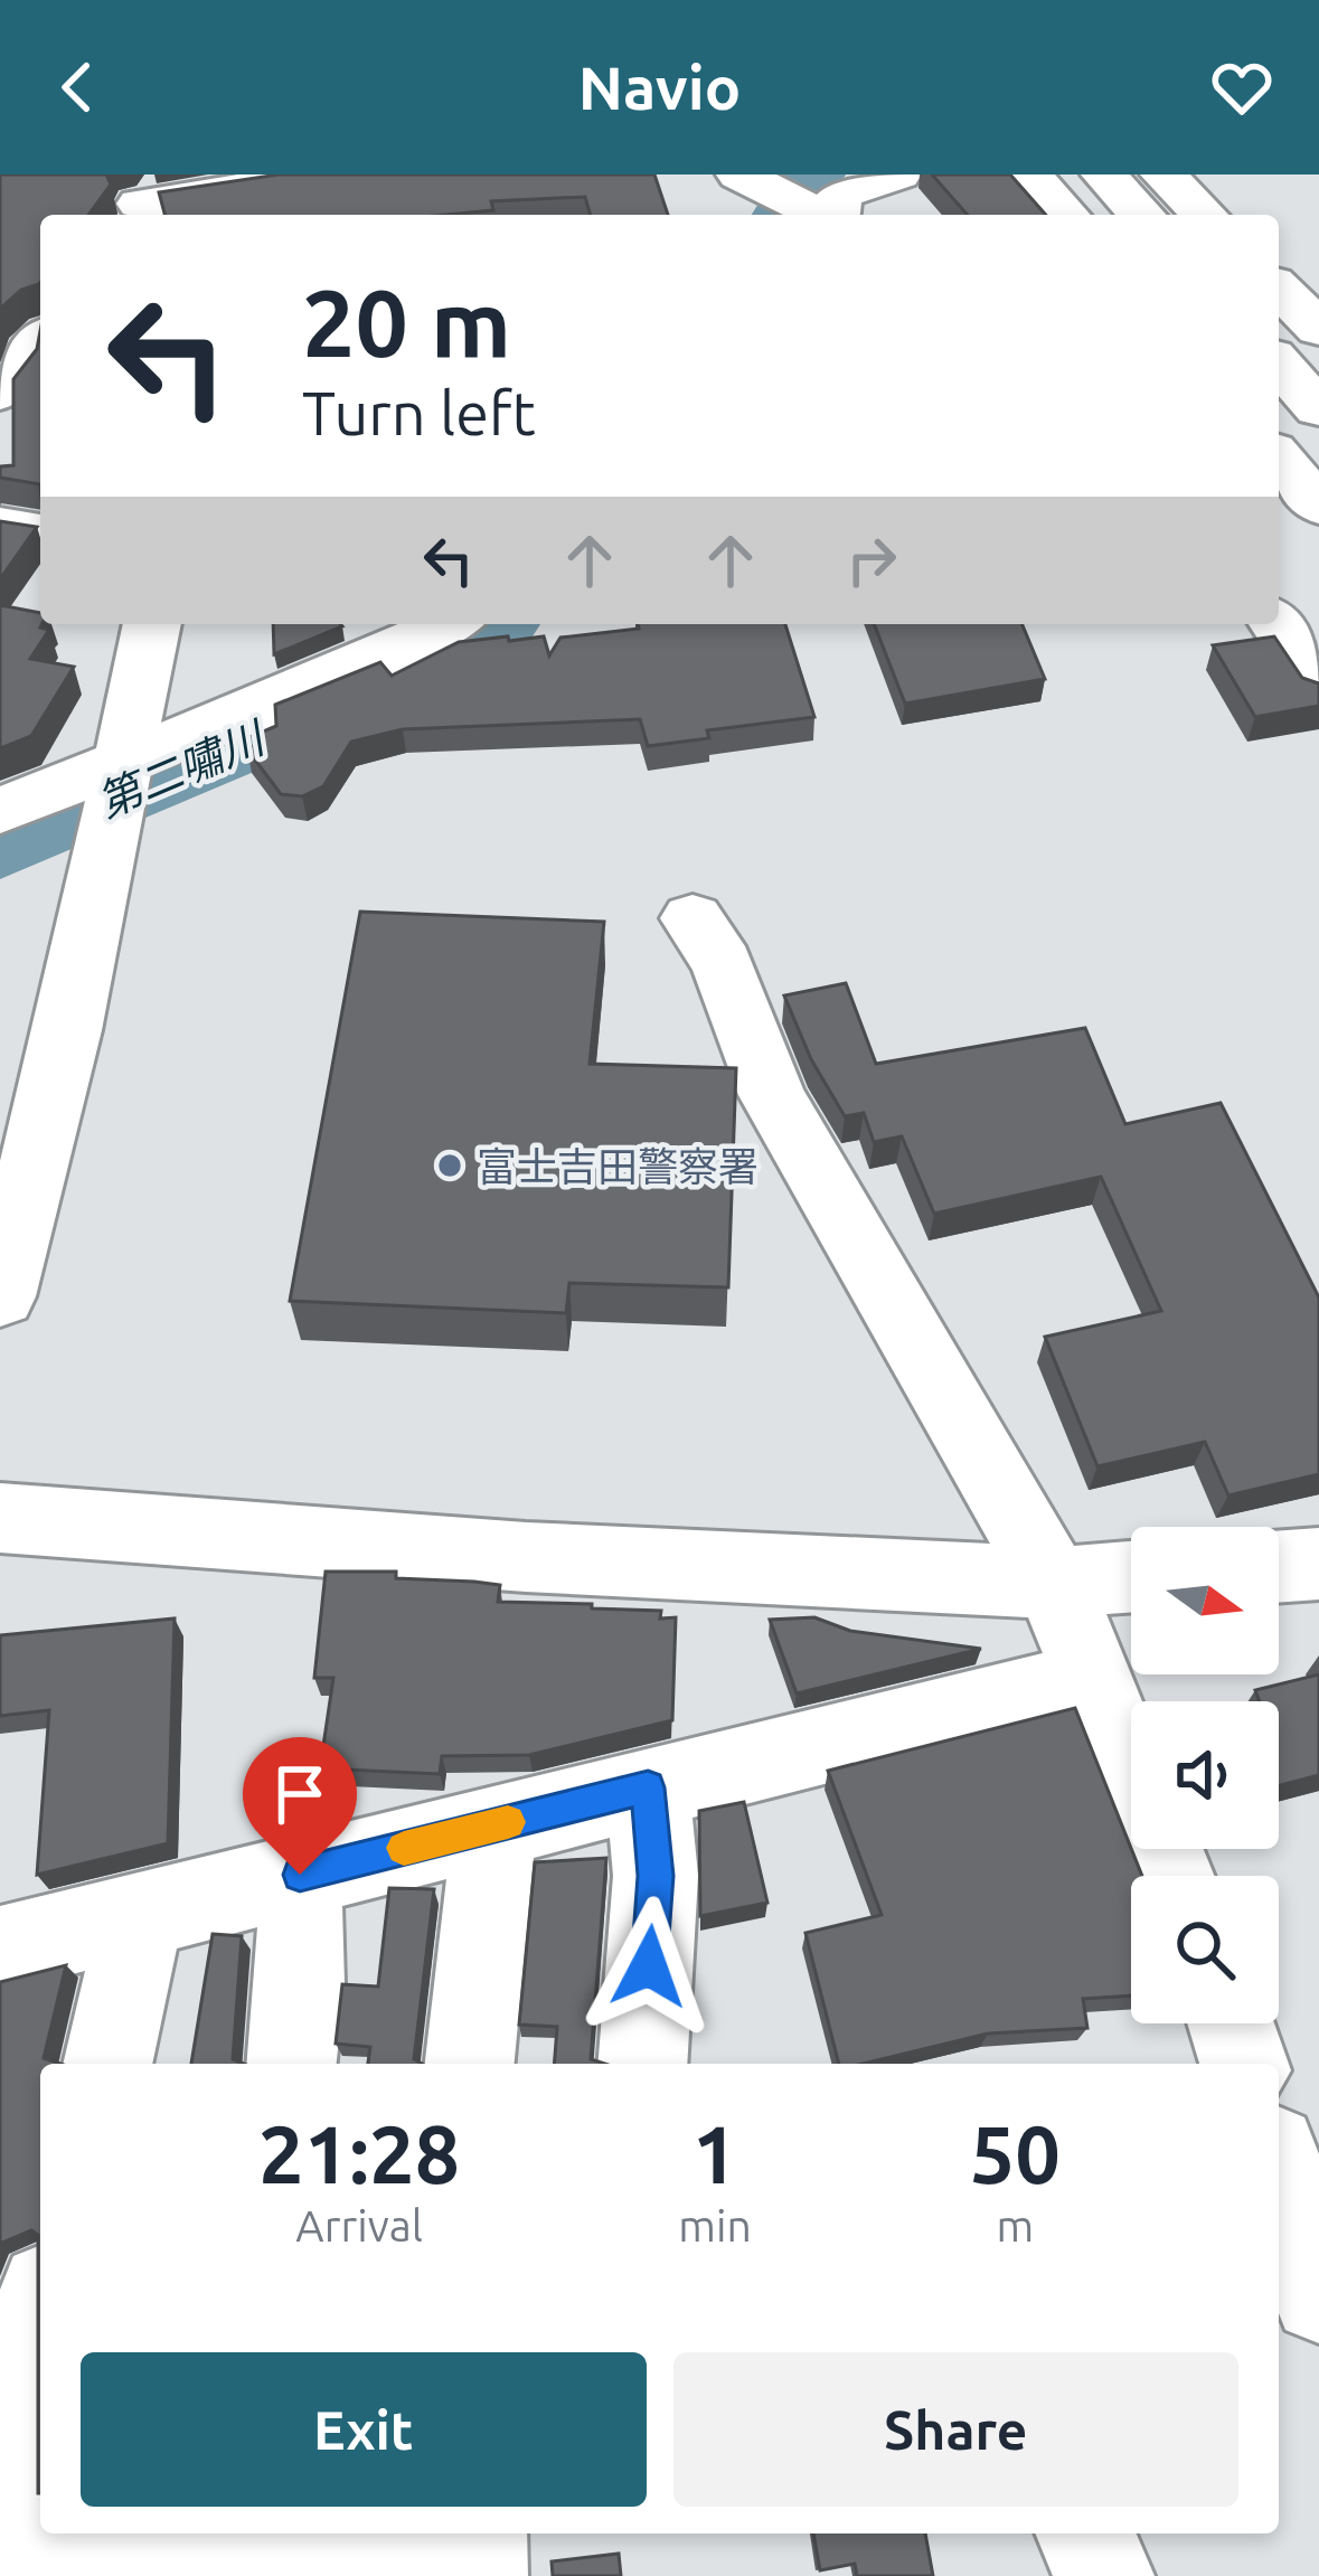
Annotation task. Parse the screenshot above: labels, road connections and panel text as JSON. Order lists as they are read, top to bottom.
{
  "water": ["第二嘯川"],
  "places": ["富士吉田警察署"],
  "north": "right",
  "page": {
    "header": "Navio",
    "turn": ["20 m", "Turn left"],
    "eta": [
      "21:28",
      "Arrival",
      "1",
      "min",
      "50",
      "m"
    ],
    "buttons": ["Exit", "Share"]
  }
}
